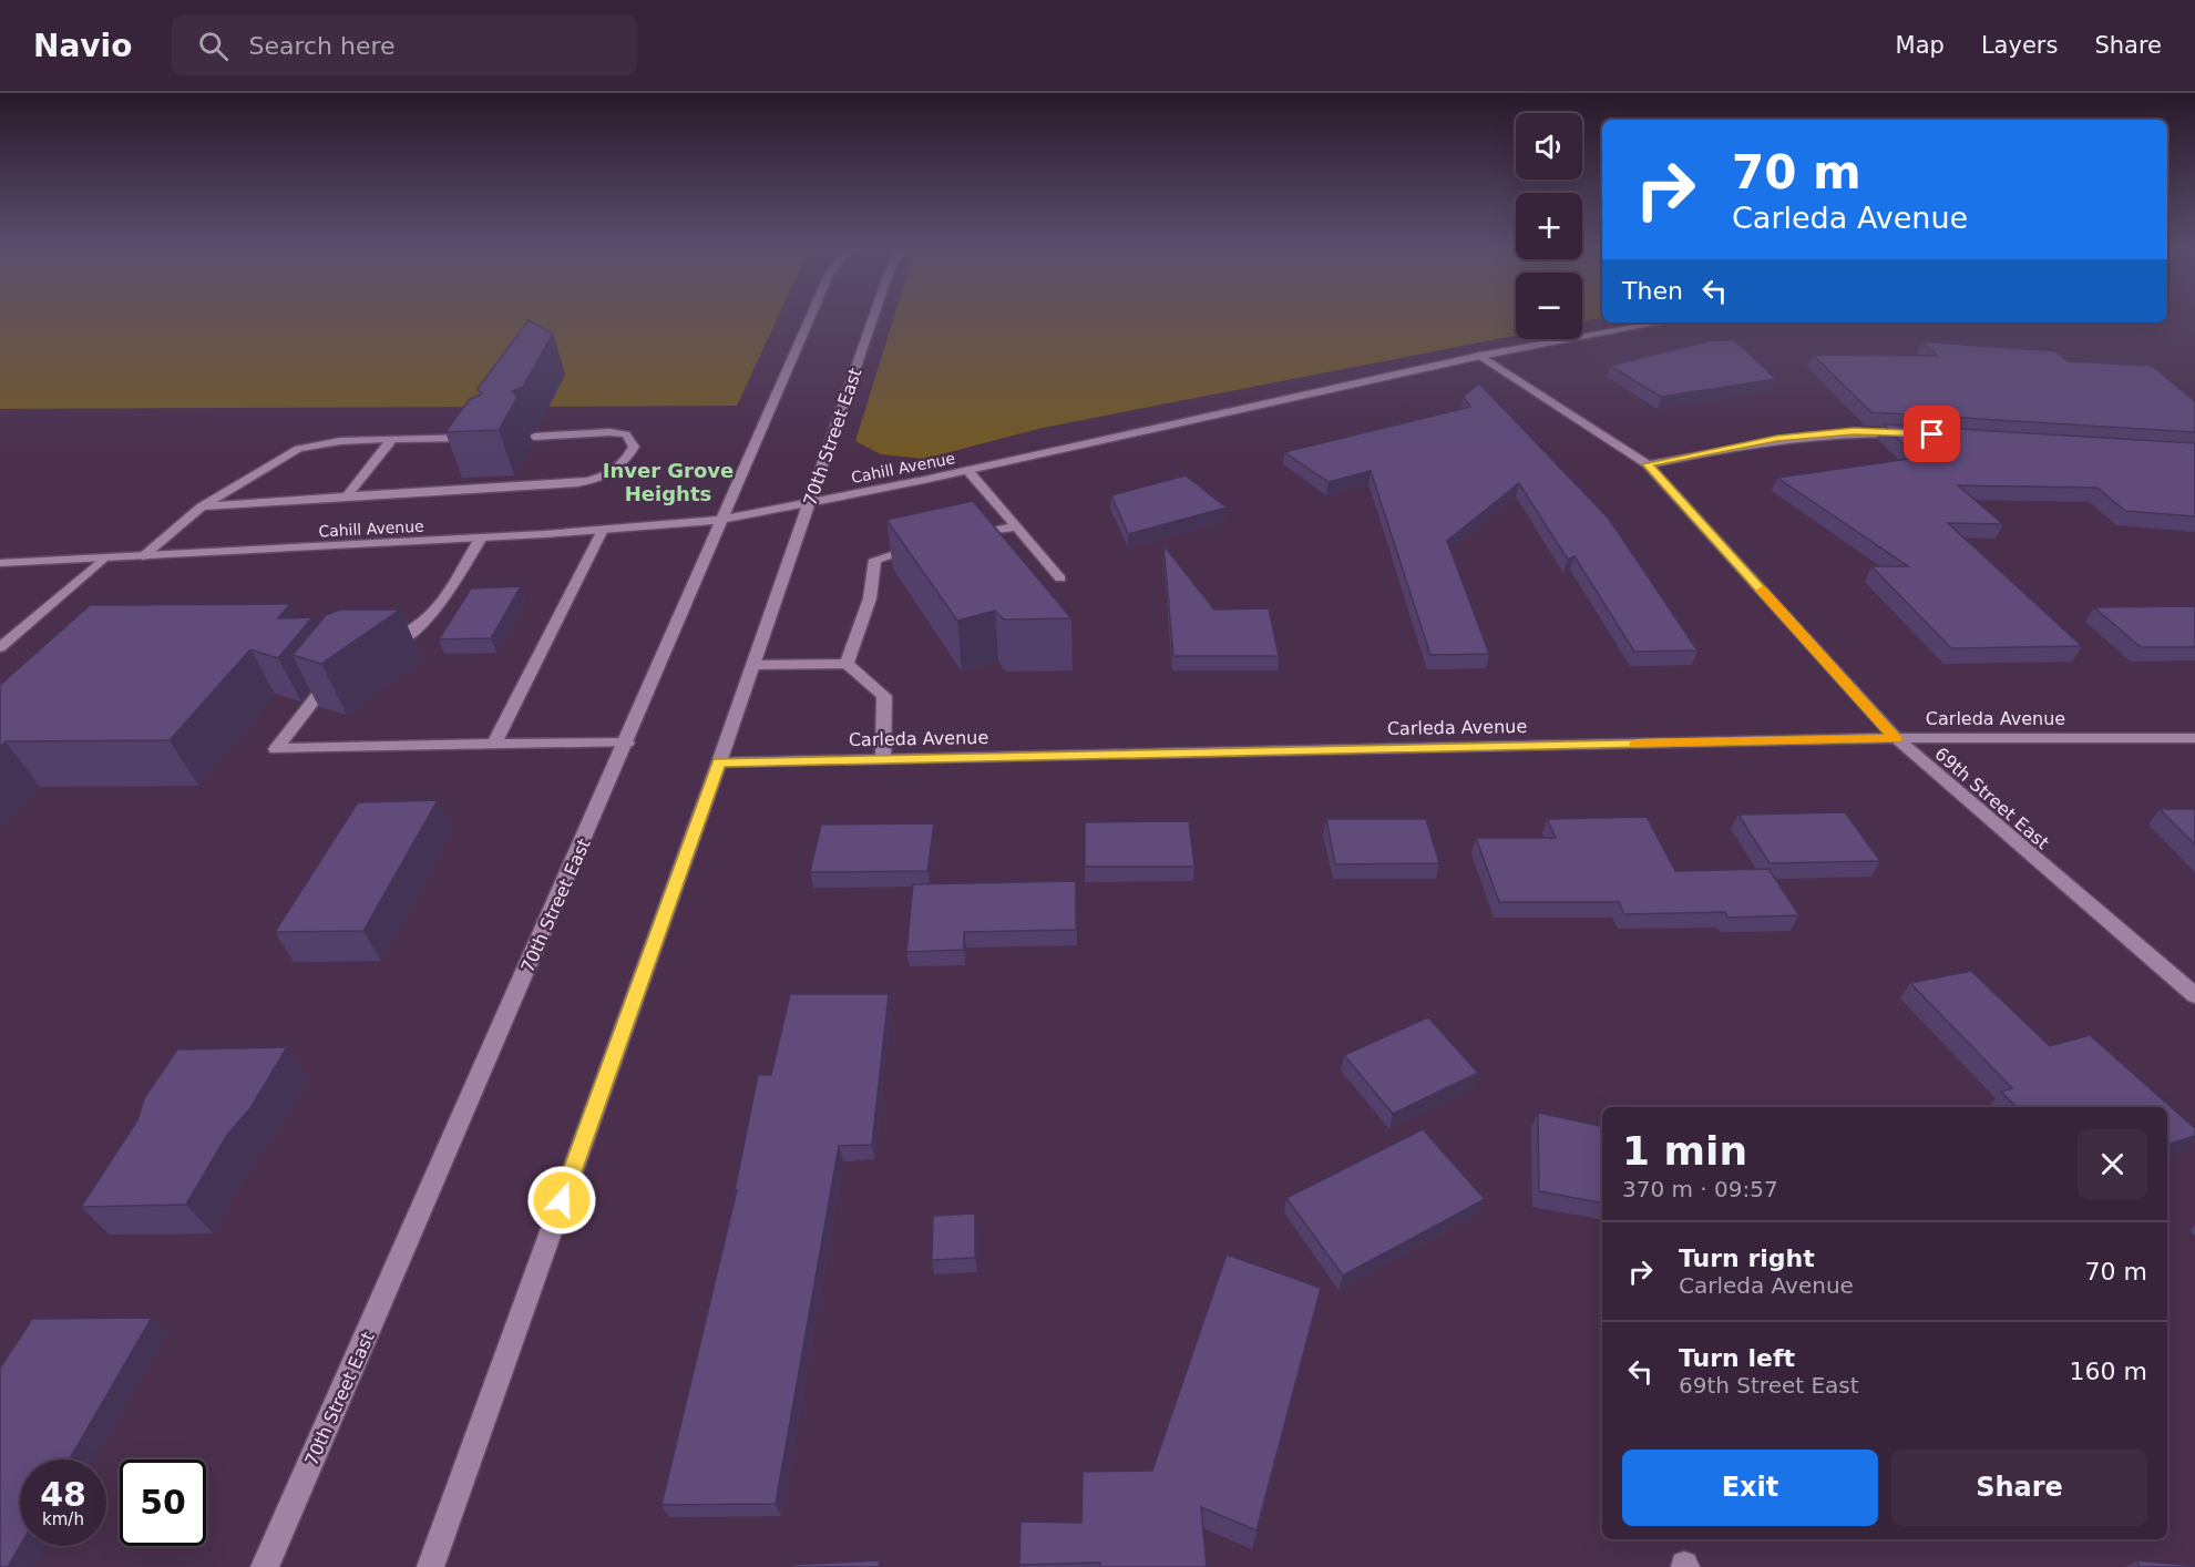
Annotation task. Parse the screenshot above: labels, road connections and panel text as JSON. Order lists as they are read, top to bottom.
{
  "streets": {
    "street": [
      "70th Street East",
      "Cahill Avenue",
      "Carleda Avenue",
      "69th Street East"
    ]
  },
  "crossings": [
    ["70th Street East", "Cahill Avenue"],
    ["70th Street East", "Carleda Avenue"],
    ["Cahill Avenue", "69th Street East"],
    ["Carleda Avenue", "69th Street East"]
  ],
  "districts": ["Inver Grove Heights"],
  "page": {
    "header": "Navio",
    "search": "Search here",
    "nav": ["Map", "Layers", "Share"],
    "map_buttons": ["+", "−"],
    "turn": ["70 m", "Carleda Avenue"],
    "then": "Then",
    "heading": ["1 min", "370 m · 09:57"],
    "list": [
      {
        "name": "Turn right",
        "note": "Carleda Avenue",
        "value": "70 m"
      },
      {
        "name": "Turn left",
        "note": "69th Street East",
        "value": "160 m"
      }
    ],
    "buttons": ["Exit", "Share"],
    "speed": "48 km/h",
    "limit": "50"
  }
}
